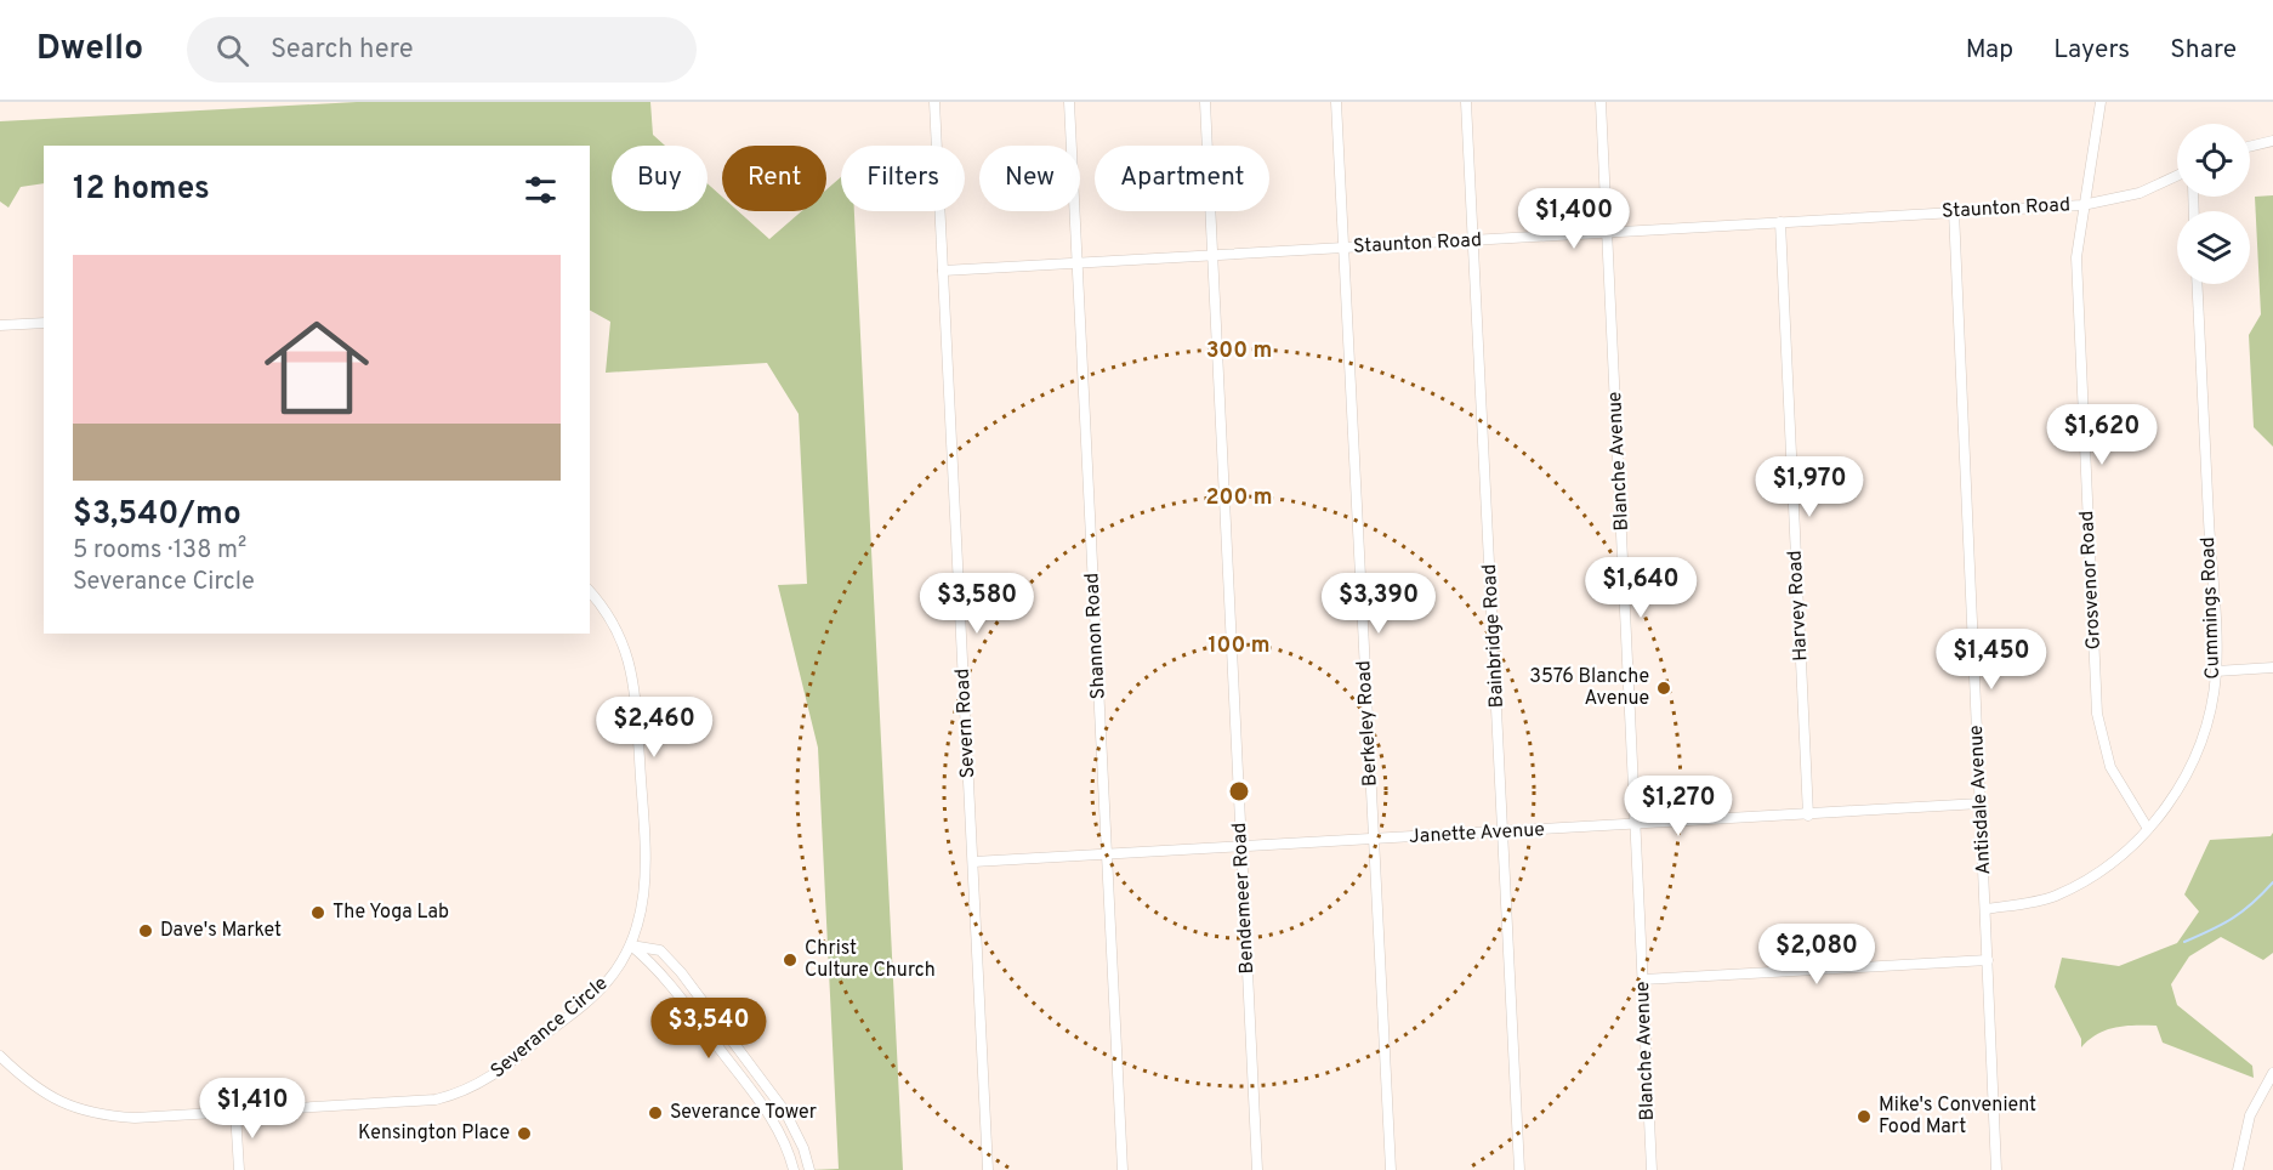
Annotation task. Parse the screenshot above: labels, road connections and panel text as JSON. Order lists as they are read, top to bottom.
{
  "streets": {
    "street": [
      "Staunton Road",
      "Blanche Avenue",
      "Grosvenor Road",
      "Harvey Road",
      "Cummings Road",
      "Shannon Road",
      "Bainbridge Road",
      "Severn Road",
      "Berkeley Road",
      "Antisdale Avenue",
      "Janette Avenue",
      "Bendemeer Road",
      "Severance Circle"
    ]
  },
  "crossings": [
    ["Staunton Road", "Blanche Avenue"],
    ["Staunton Road", "Grosvenor Road"],
    ["Staunton Road", "Harvey Road"],
    ["Staunton Road", "Shannon Road"],
    ["Staunton Road", "Bainbridge Road"],
    ["Staunton Road", "Severn Road"],
    ["Staunton Road", "Berkeley Road"],
    ["Staunton Road", "Antisdale Avenue"],
    ["Staunton Road", "Bendemeer Road"],
    ["Blanche Avenue", "Janette Avenue"],
    ["Grosvenor Road", "Cummings Road"],
    ["Harvey Road", "Janette Avenue"],
    ["Cummings Road", "Antisdale Avenue"],
    ["Shannon Road", "Janette Avenue"],
    ["Bainbridge Road", "Janette Avenue"],
    ["Severn Road", "Janette Avenue"],
    ["Berkeley Road", "Janette Avenue"],
    ["Antisdale Avenue", "Janette Avenue"],
    ["Janette Avenue", "Bendemeer Road"]
  ],
  "places": [
    "3576 Blanche Avenue",
    "The Yoga Lab",
    "Dave's Market",
    "Christ Culture Church",
    "Severance Tower",
    "Mike's Convenient Food Mart",
    "Kensington Place"
  ],
  "page": {
    "header": "Dwello",
    "search": "Search here",
    "nav": ["Map", "Layers", "Share"],
    "chip": [
      "Buy",
      "Rent",
      "Filters",
      "New",
      "Apartment"
    ],
    "heading": "12 homes",
    "price": [
      "$1,400",
      "$1,620",
      "$1,970",
      "$1,640",
      "$3,580",
      "$3,390",
      "$1,450",
      "$2,460",
      "$1,270",
      "$2,080",
      "$3,540",
      "$1,410"
    ],
    "list": [
      {
        "name": "$3,540/mo",
        "note": "5 rooms · 138 m² · Severance Circle"
      }
    ]
  },
  "rings": ["300 m", "200 m", "100 m"]
}
